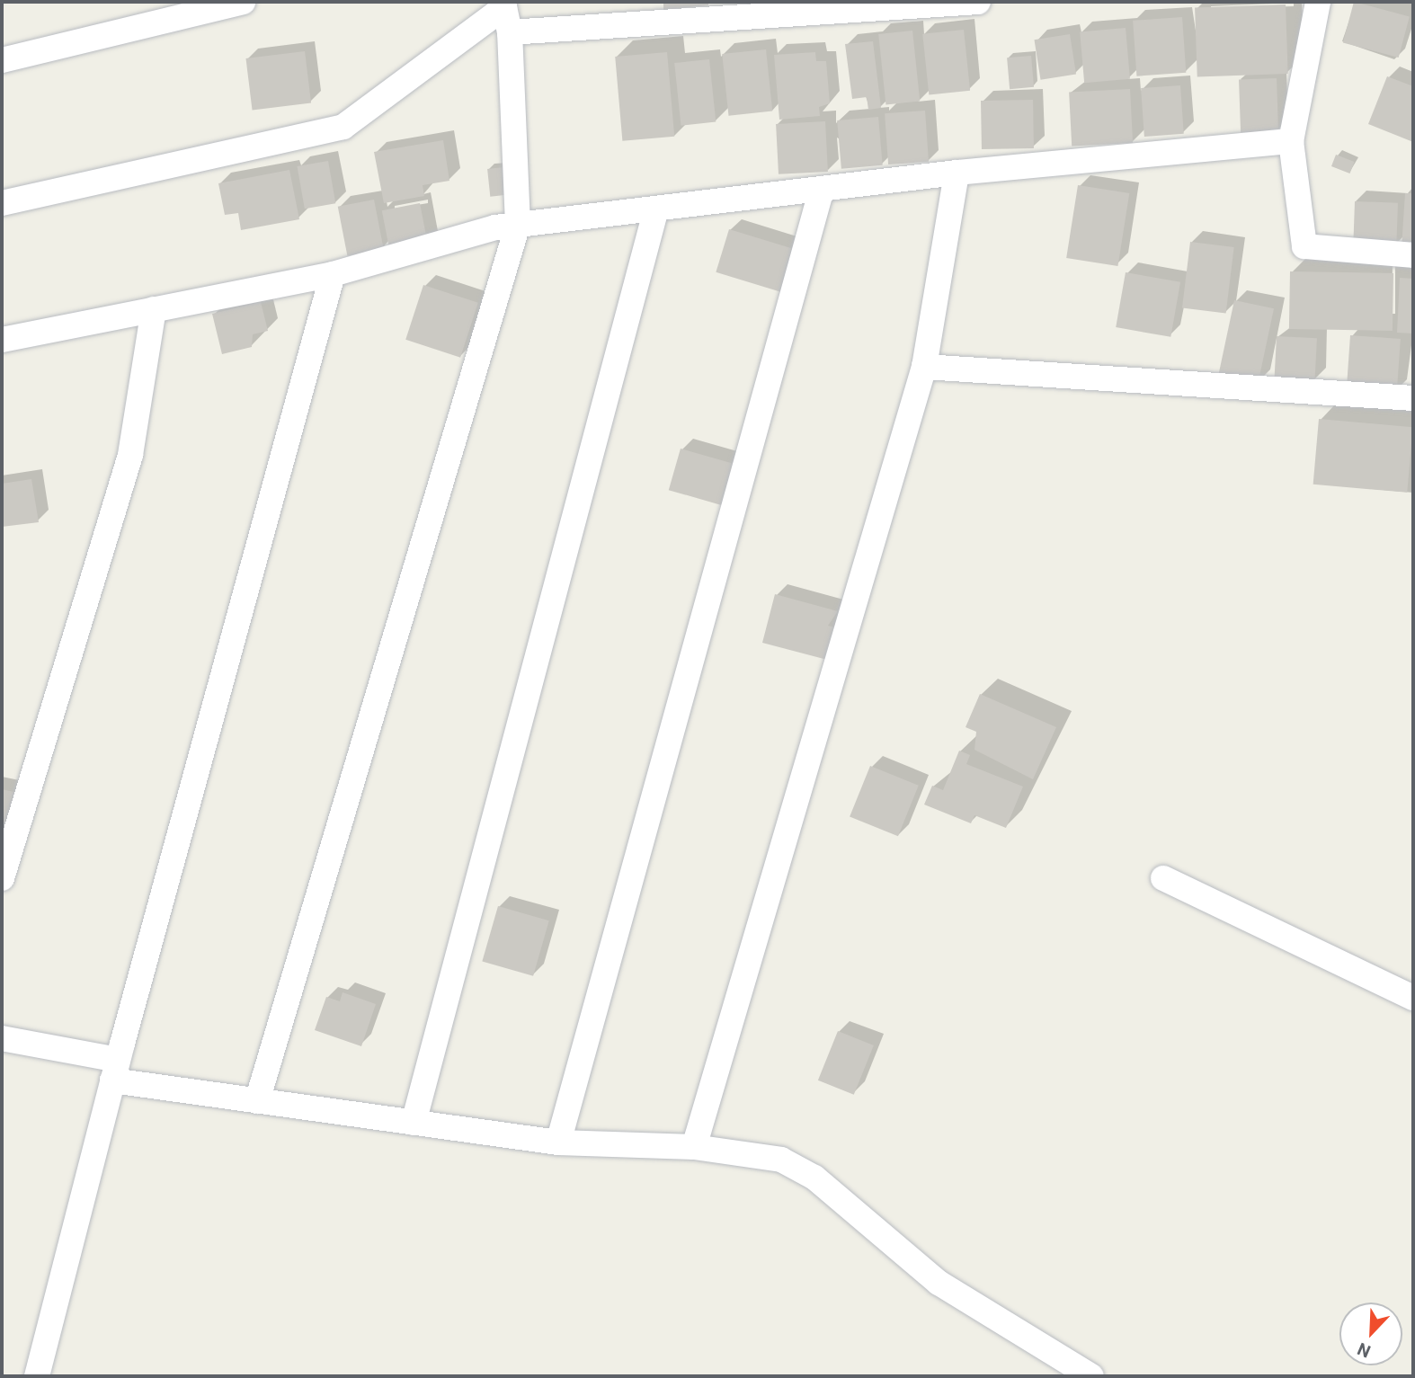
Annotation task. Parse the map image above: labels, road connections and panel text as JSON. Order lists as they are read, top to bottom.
{
  "north": "bottom left"
}
